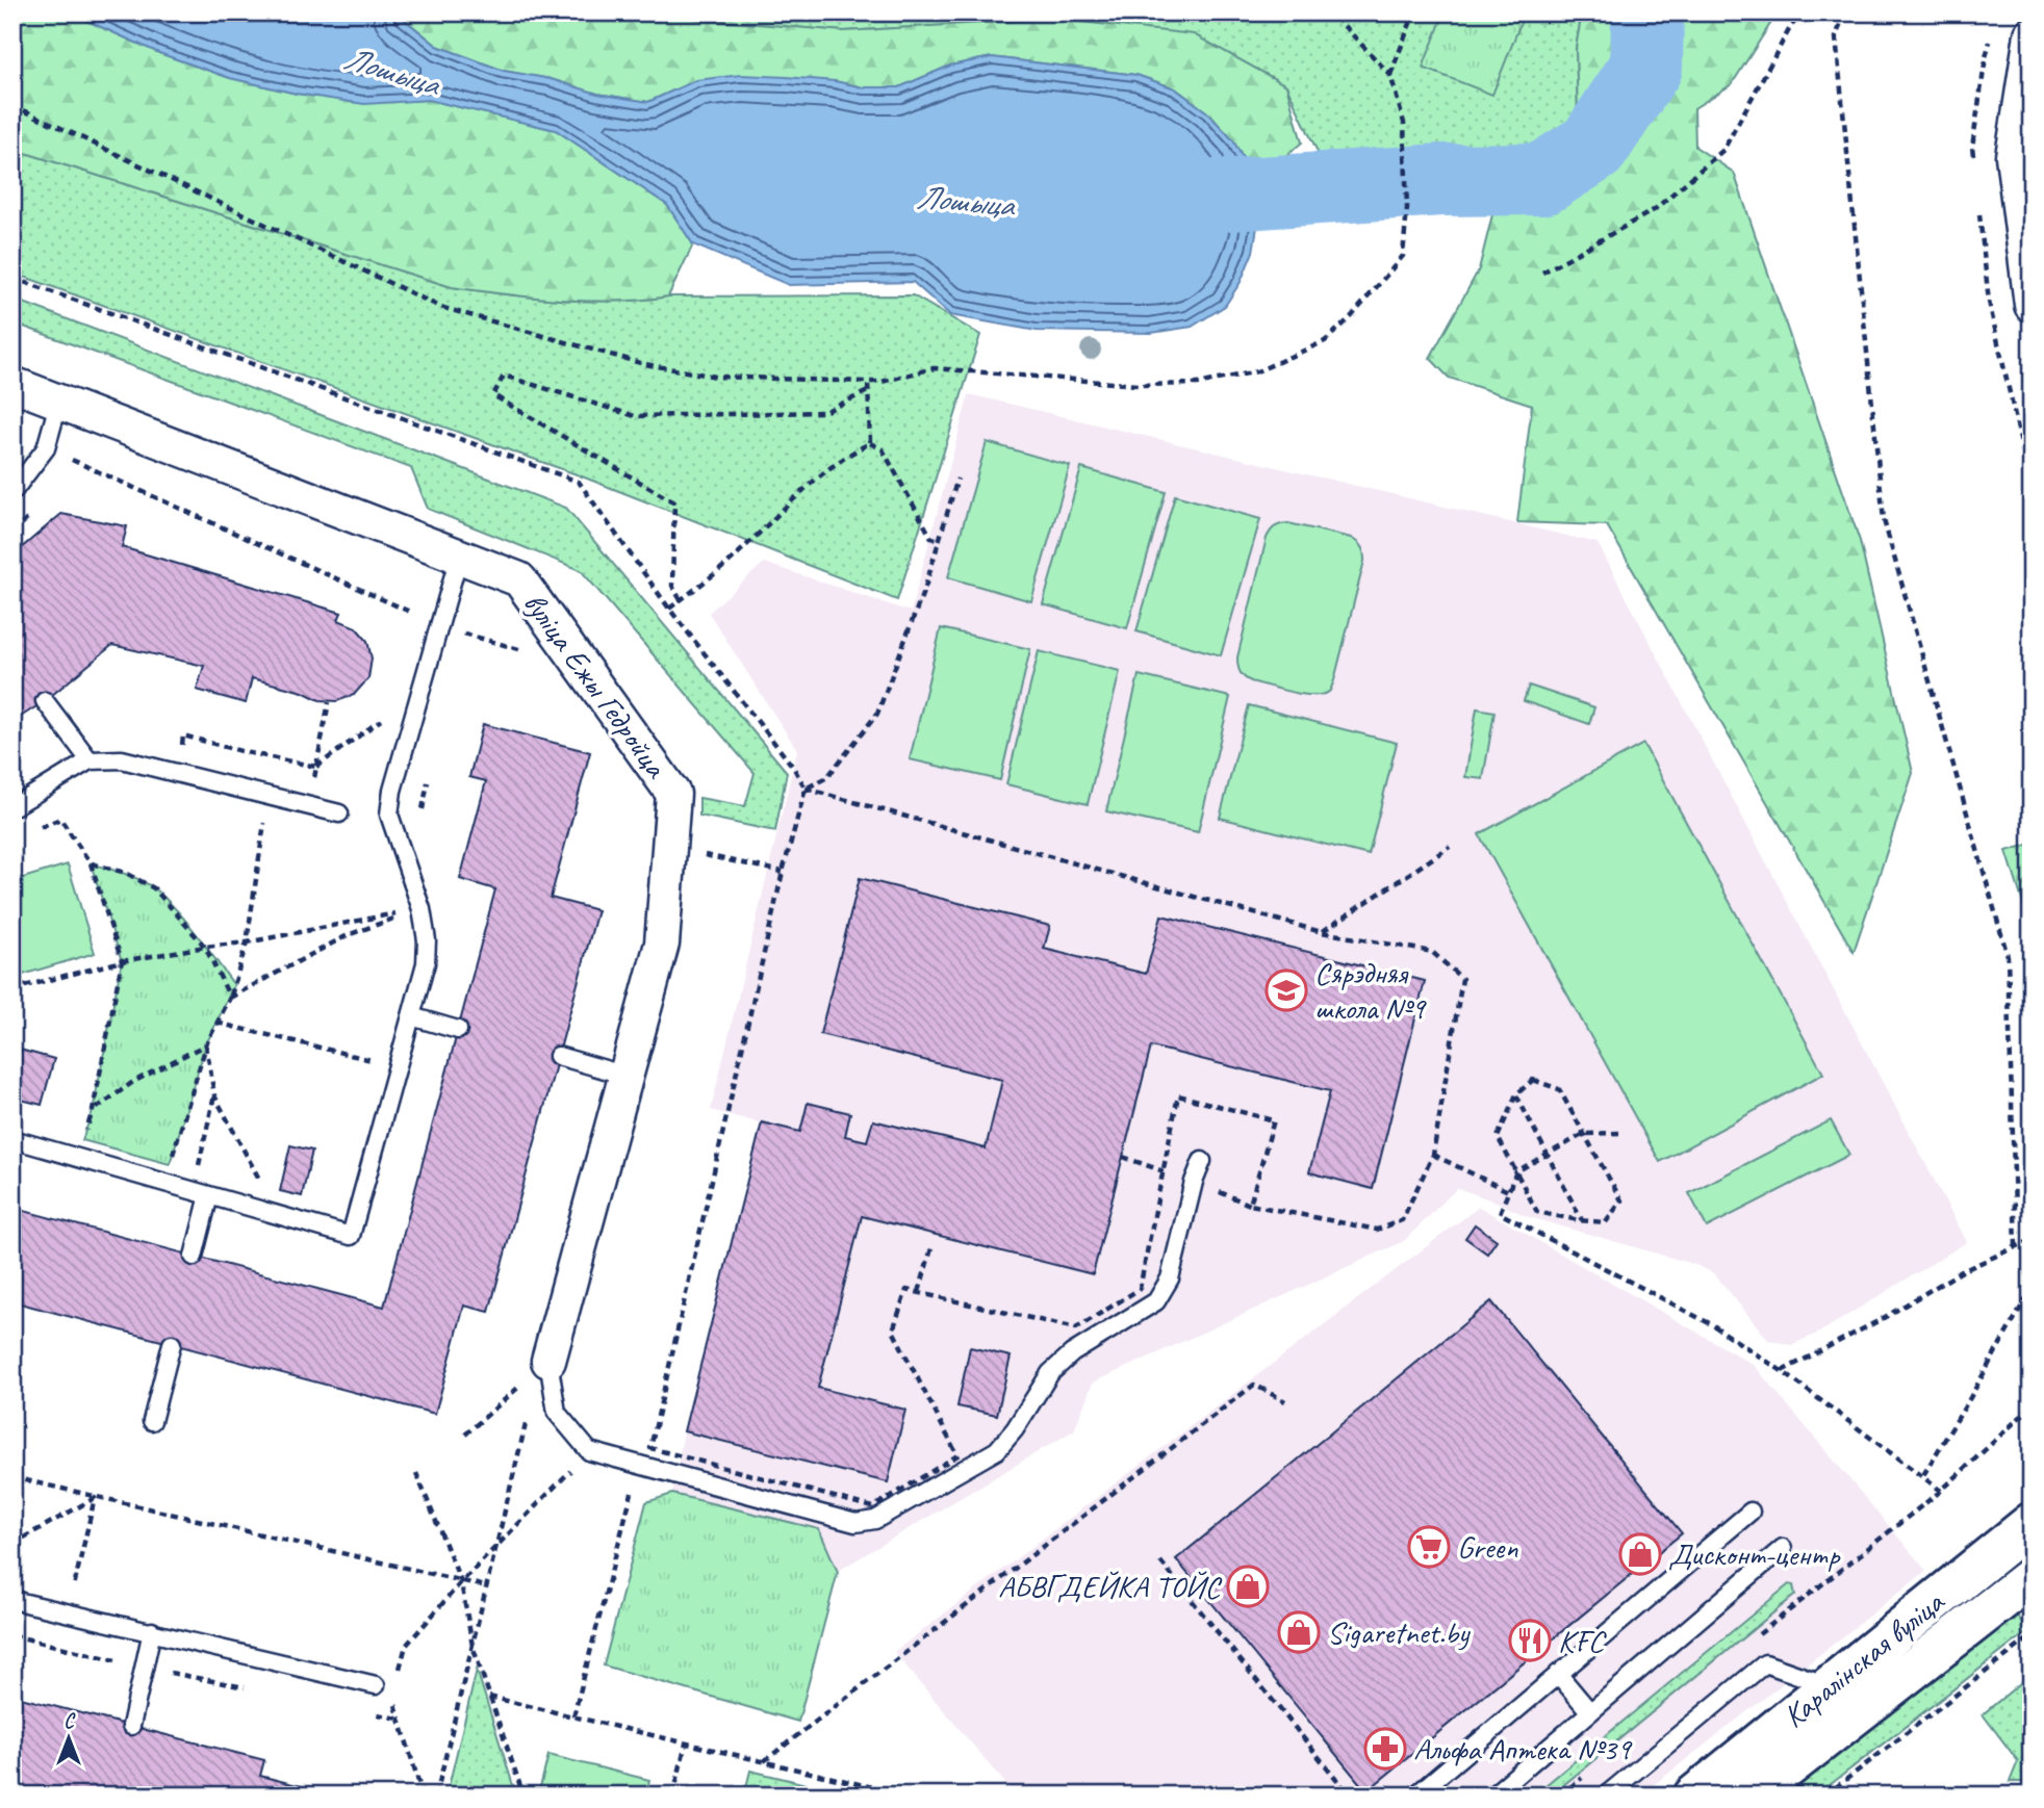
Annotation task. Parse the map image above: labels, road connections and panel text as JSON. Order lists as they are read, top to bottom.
{
  "streets": {
    "main road": ["Каралінская вуліца"],
    "street": ["вуліца Ежы Гедройца"]
  },
  "water": ["Лошыца"],
  "places": {
    "school or university": ["Сярэдняя школа №9"],
    "supermarket": ["Green"],
    "shop": ["Дисконт-центр", "АБВГДЕЙКА ТОЙС", "Sigaretnet.by"],
    "restaurant": ["KFC"],
    "pharmacy": ["Альфа Аптека №39"]
  },
  "north": "top"
}
